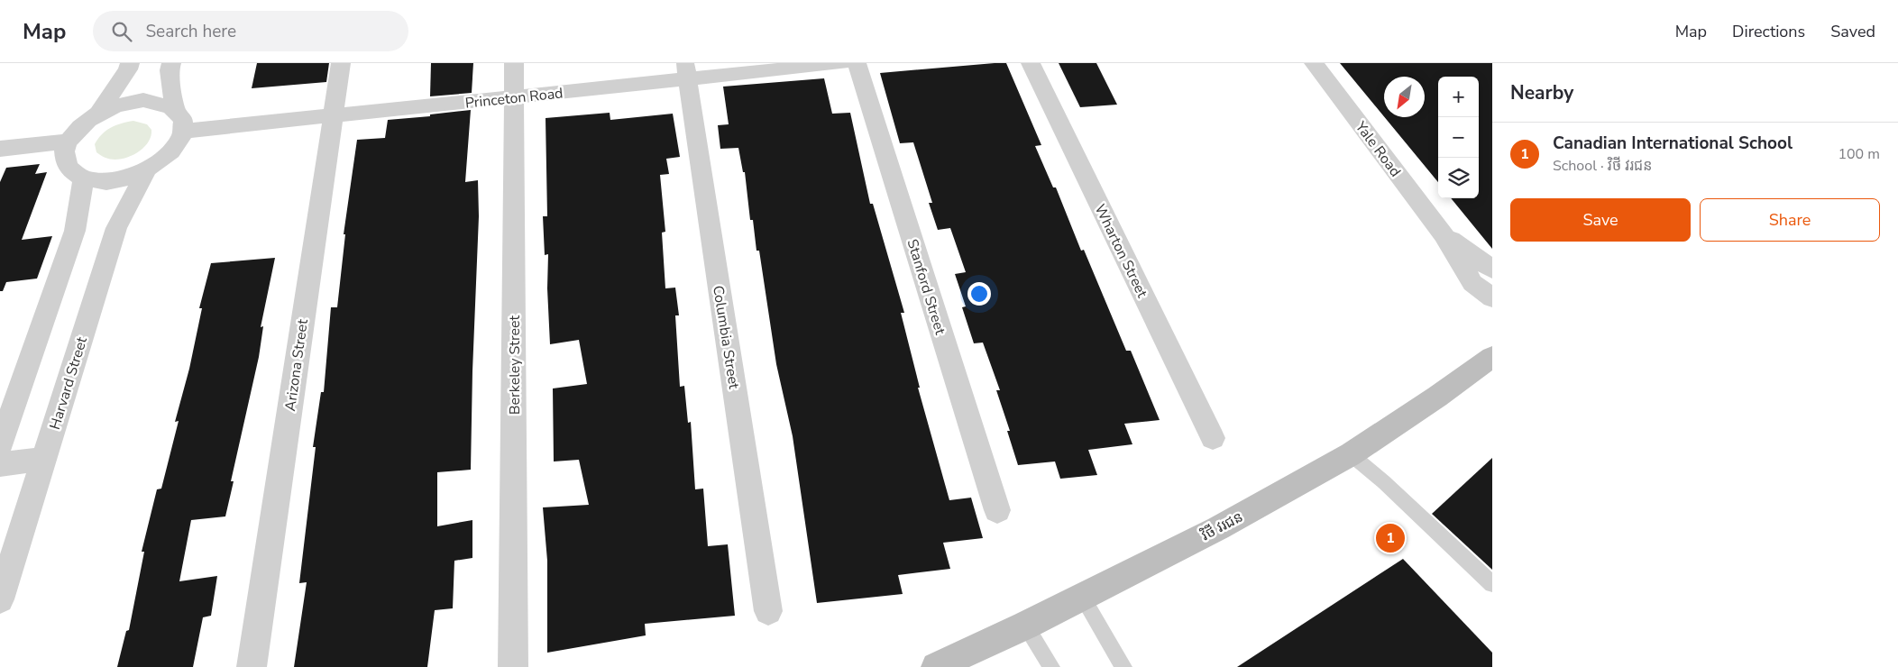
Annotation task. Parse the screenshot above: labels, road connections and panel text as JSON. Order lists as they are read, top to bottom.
{
  "streets": {
    "street": [
      "Princeton Road",
      "Yale Road",
      "Wharton Street",
      "Stanford Street",
      "Columbia Street",
      "Arizona Street",
      "Berkeley Street",
      "Harvard Street",
      "វិថី វរជន"
    ]
  },
  "crossings": [
    ["Princeton Road", "Columbia Street"],
    ["Princeton Road", "Arizona Street"],
    ["Princeton Road", "Berkeley Street"],
    ["Princeton Road", "Harvard Street"]
  ],
  "north": "bottom left",
  "page": {
    "header": "Map",
    "search": "Search here",
    "nav": ["Map", "Directions", "Saved"],
    "heading": "Nearby",
    "map_buttons": ["+", "−"],
    "list": [
      {
        "mark": "1",
        "name": "Canadian International School",
        "note": "School · វិថី វរជន",
        "value": "100 m"
      }
    ],
    "buttons": ["Save", "Share"],
    "pins": "1"
  }
}
